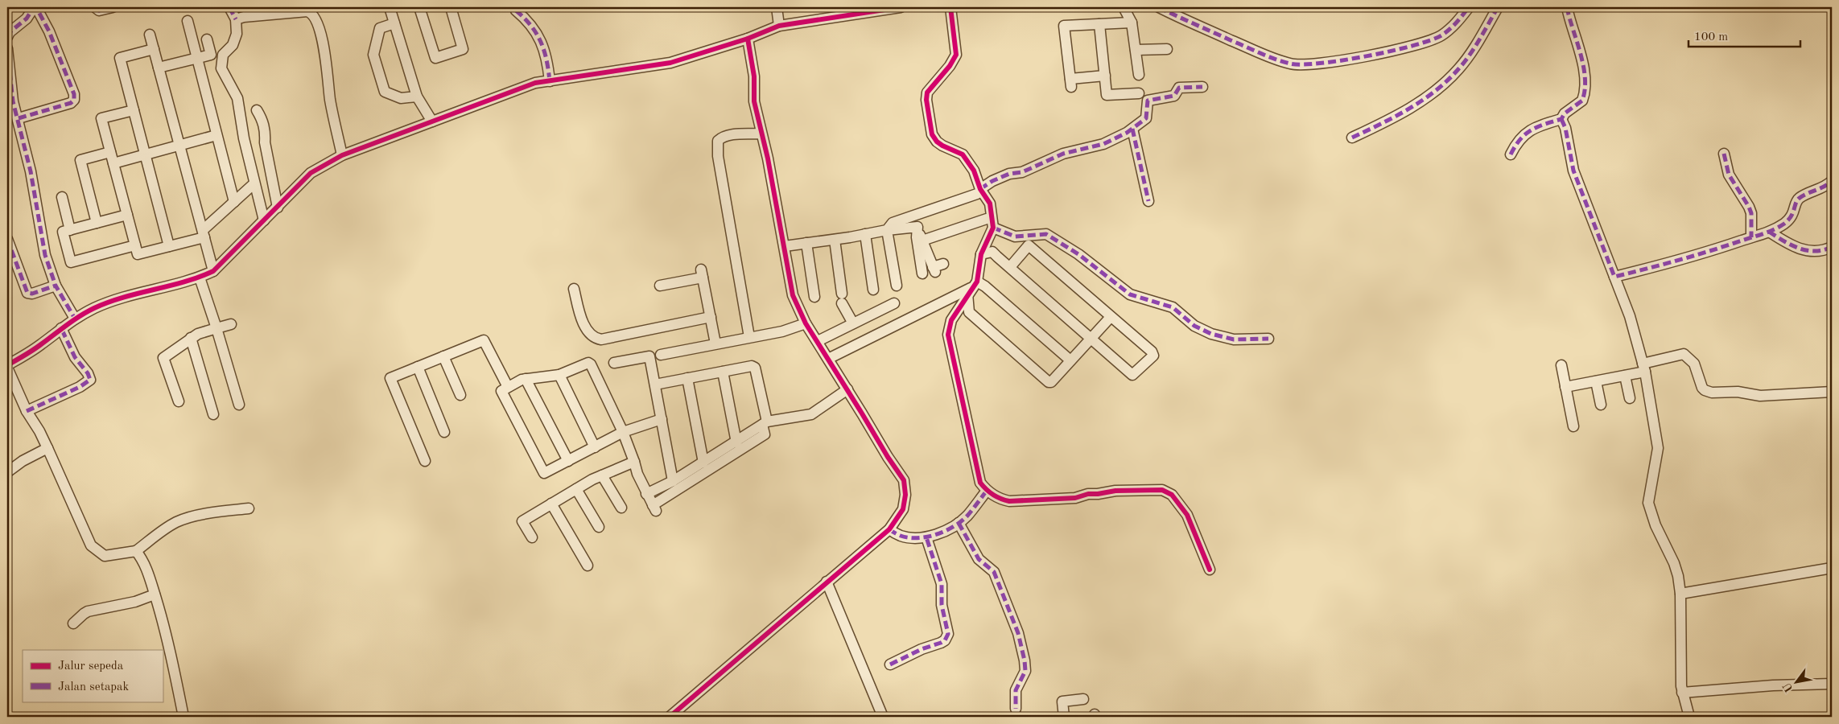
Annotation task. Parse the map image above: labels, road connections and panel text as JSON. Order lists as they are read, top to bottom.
{
  "legend": ["Jalur sepeda", "Jalan setapak"],
  "scale_bar": "100 m",
  "north": "bottom left"
}
